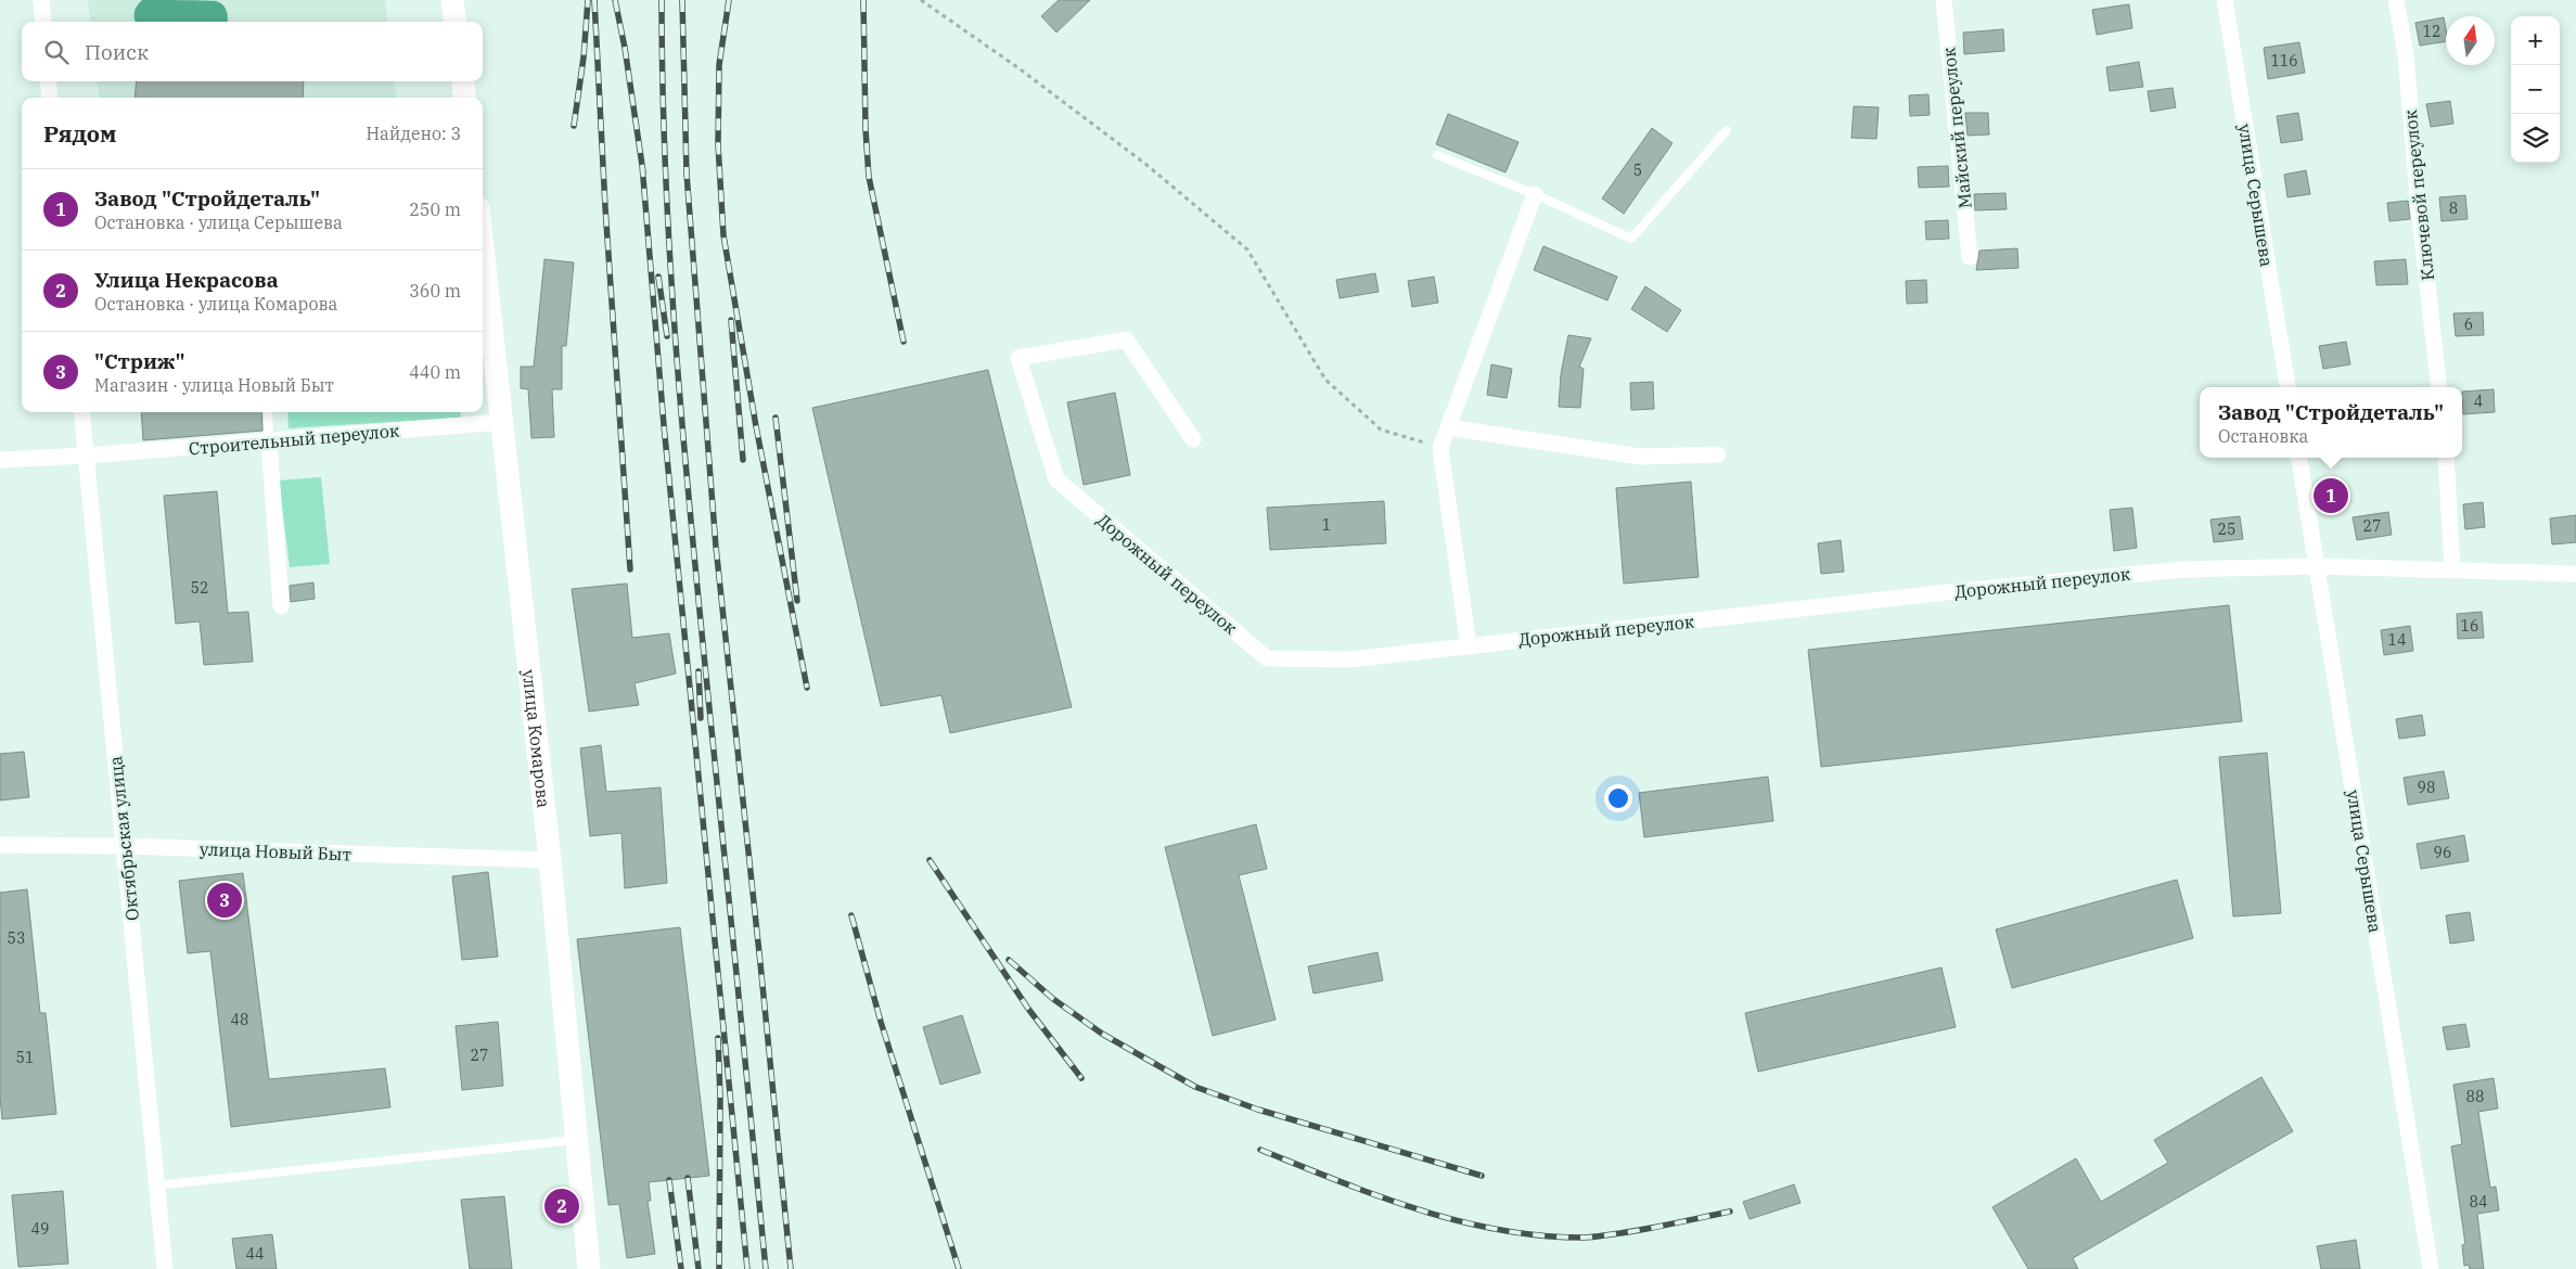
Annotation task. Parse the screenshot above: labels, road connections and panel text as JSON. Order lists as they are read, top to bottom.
{
  "streets": {
    "main road": ["улица Комарова"],
    "street": [
      "Майский переулок",
      "улица Серышева",
      "Ключевой переулок",
      "Строительный переулок",
      "Дорожный переулок",
      "Октябрьская улица",
      "улица Новый Быт"
    ]
  },
  "crossings": [
    ["улица Серышева", "Дорожный переулок"],
    ["Строительный переулок", "улица Комарова"],
    ["Строительный переулок", "Октябрьская улица"],
    ["улица Комарова", "улица Новый Быт"],
    ["Октябрьская улица", "улица Новый Быт"]
  ],
  "house_numbers": [
    "12",
    "116",
    "5",
    "8",
    "6",
    "4",
    "1",
    "27",
    "25",
    "52",
    "16",
    "14",
    "98",
    "96",
    "53",
    "48",
    "27",
    "51",
    "88",
    "84",
    "49",
    "44"
  ],
  "north": "top",
  "page": {
    "map_buttons": ["+", "−"],
    "search": "Поиск",
    "heading": ["Рядом", "Найдено: 3"],
    "list": [
      {
        "mark": "1",
        "name": "Завод \"Стройдеталь\"",
        "note": "Остановка · улица Серышева",
        "value": "250 m"
      },
      {
        "mark": "2",
        "name": "Улица Некрасова",
        "note": "Остановка · улица Комарова",
        "value": "360 m"
      },
      {
        "mark": "3",
        "name": "\"Стриж\"",
        "note": "Магазин · улица Новый Быт",
        "value": "440 m"
      }
    ],
    "popup": ["Завод \"Стройдеталь\"", "Остановка"],
    "pins": ["1", "3", "2"]
  }
}
